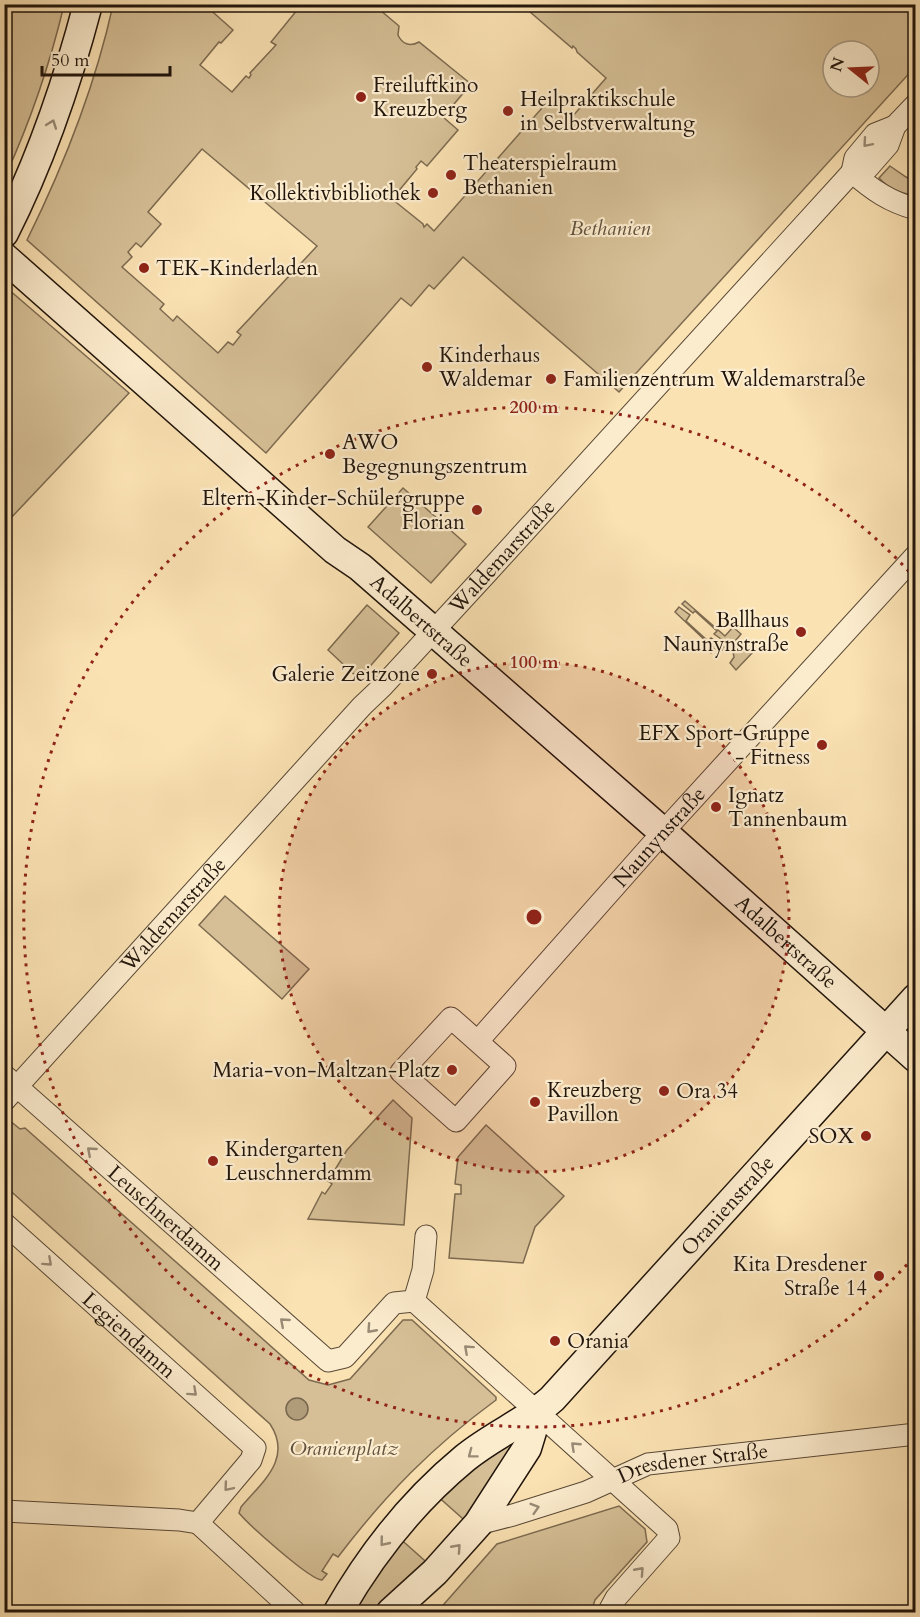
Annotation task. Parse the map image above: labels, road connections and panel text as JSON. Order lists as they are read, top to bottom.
{
  "streets": {
    "street": [
      "Waldemarstraße",
      "Adalbertstraße",
      "Naunynstraße",
      "Oranienstraße",
      "Leuschnerdamm",
      "Legiendamm",
      "Dresdener Straße"
    ]
  },
  "crossings": [
    ["Waldemarstraße", "Adalbertstraße"],
    ["Waldemarstraße", "Leuschnerdamm"],
    ["Adalbertstraße", "Naunynstraße"],
    ["Adalbertstraße", "Oranienstraße"],
    ["Oranienstraße", "Dresdener Straße"]
  ],
  "one_way": ["Leuschnerdamm", "Legiendamm"],
  "parks": ["Bethanien", "Oranienplatz"],
  "places": [
    "Freiluftkino Kreuzberg",
    "Heilpraktikschule in Selbstverwaltung",
    "Theaterspielraum Bethanien",
    "Kollektivbibliothek",
    "TEK-Kinderladen",
    "Kinderhaus Waldemar",
    "Familienzentrum Waldemarstraße",
    "AWO Begegnungszentrum",
    "Eltern-Kinder-Schülergruppe Florian",
    "Ballhaus Naunynstraße",
    "Galerie Zeitzone",
    "EFX Sport-Gruppe - Fitness",
    "Ignatz Tannenbaum",
    "Maria-von-Maltzan-Platz",
    "Ora 34",
    "Kreuzberg Pavillon",
    "SOX",
    "Kindergarten Leuschnerdamm",
    "Kita Dresdener Straße 14",
    "Orania"
  ],
  "scale_bar": "50 m",
  "north": "left",
  "rings": ["200 m", "100 m"]
}
